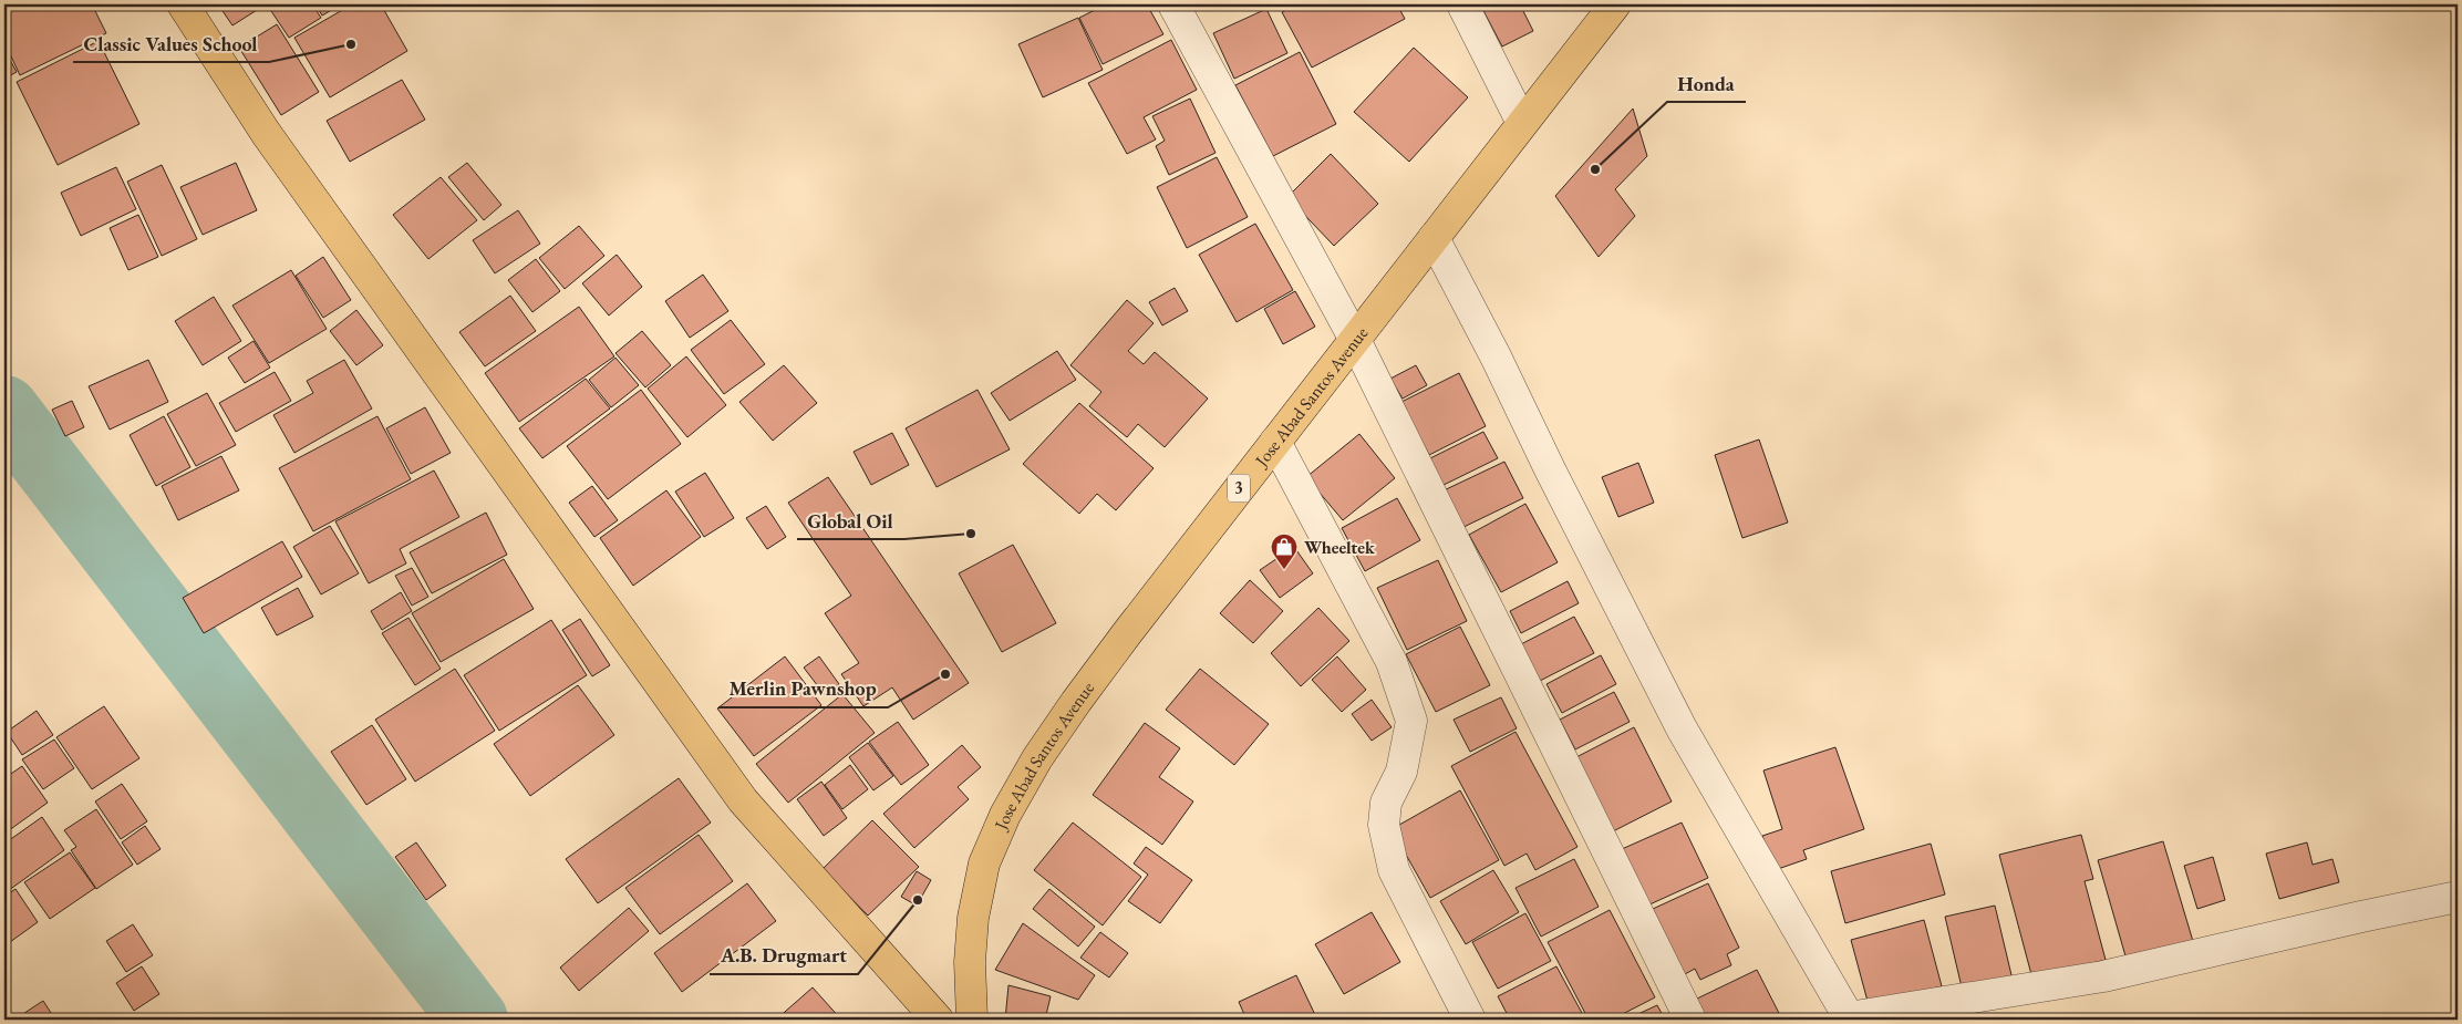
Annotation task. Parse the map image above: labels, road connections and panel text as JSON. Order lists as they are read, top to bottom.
{
  "streets": {
    "main road": ["Jose Abad Santos Avenue", "3"]
  },
  "places": {
    "other": [
      "Classic Values School",
      "Honda",
      "Global Oil",
      "Merlin Pawnshop",
      "A.B. Drugmart"
    ],
    "shop": ["Wheeltek"]
  }
}
